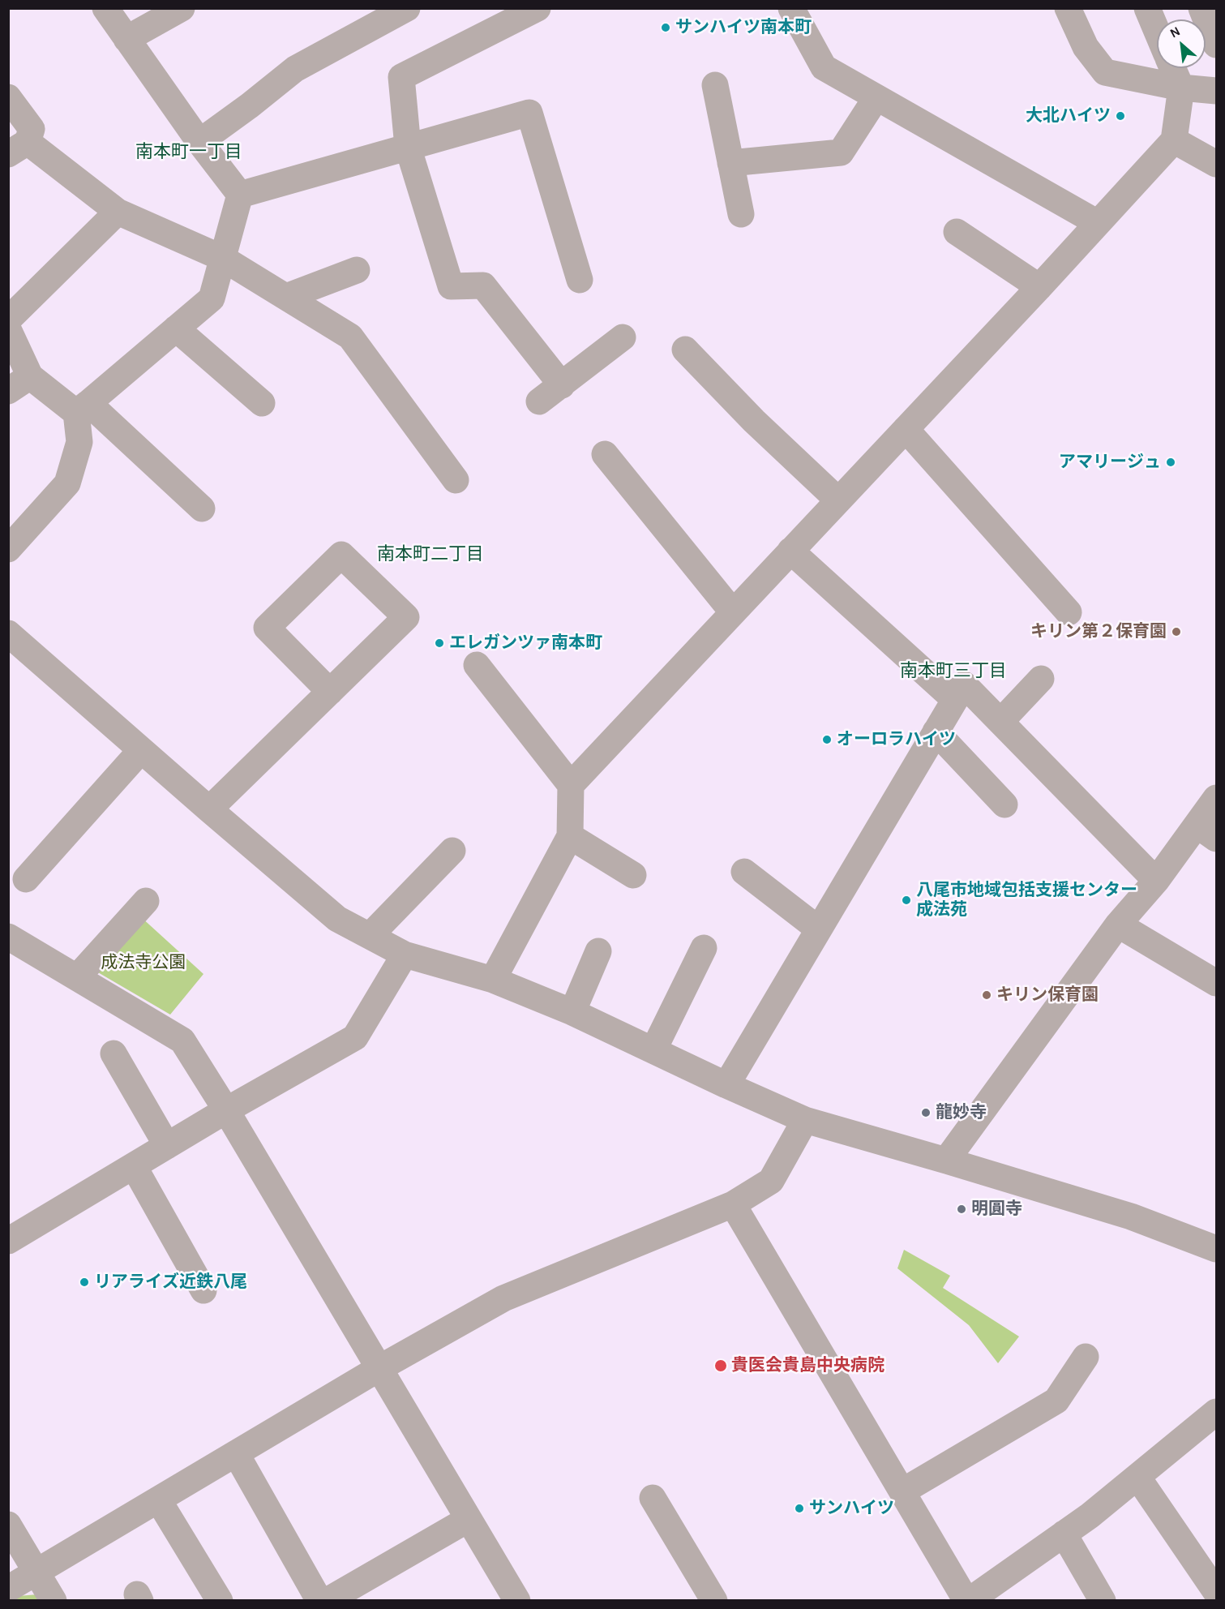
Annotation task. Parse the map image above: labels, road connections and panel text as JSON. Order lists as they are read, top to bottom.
{
  "districts": ["南本町一丁目", "南本町二丁目", "南本町三丁目"],
  "parks": ["成法寺公園"],
  "places": [
    "サンハイツ南本町",
    "大北ハイツ",
    "アマリージュ",
    "キリン第２保育園",
    "エレガンツァ南本町",
    "オーロラハイツ",
    "八尾市地域包括支援センター 成法苑",
    "キリン保育園",
    "龍妙寺",
    "明圓寺",
    "リアライズ近鉄八尾",
    "貴医会貴島中央病院",
    "サンハイツ"
  ],
  "north": "top left"
}
